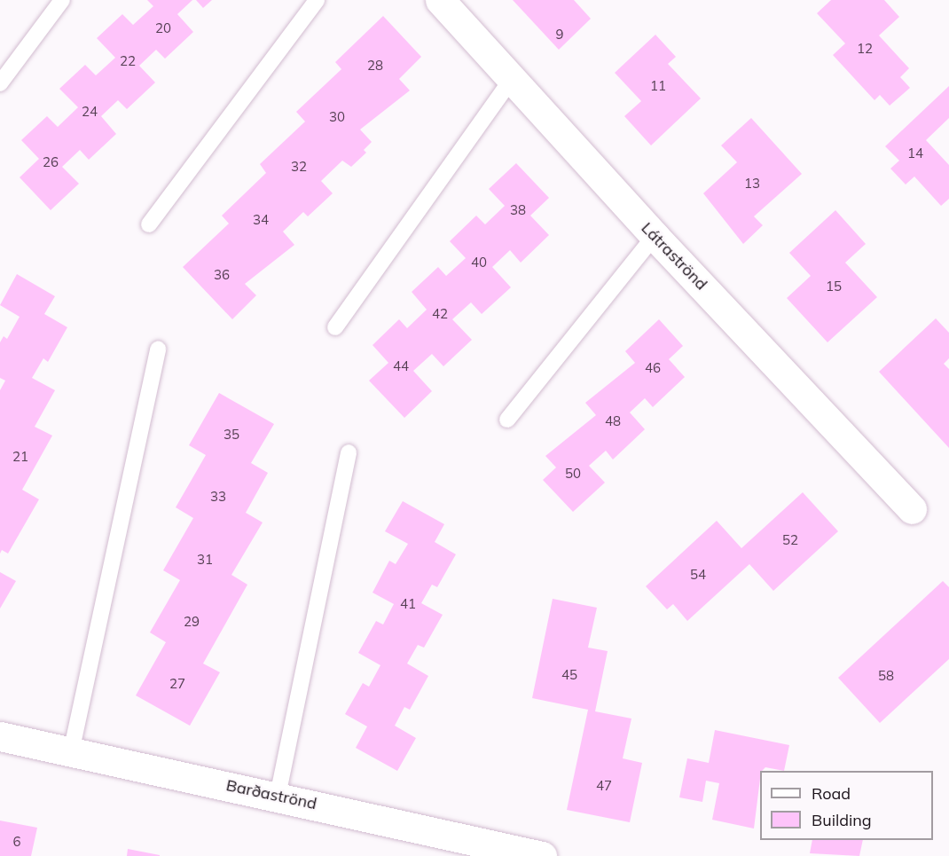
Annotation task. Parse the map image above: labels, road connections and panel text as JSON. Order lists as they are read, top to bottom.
{
  "streets": {
    "street": ["Látraströnd", "Barðaströnd"]
  },
  "house_numbers": [
    "20",
    "9",
    "12",
    "22",
    "28",
    "11",
    "24",
    "30",
    "14",
    "26",
    "32",
    "13",
    "38",
    "34",
    "40",
    "36",
    "15",
    "42",
    "44",
    "46",
    "48",
    "35",
    "21",
    "50",
    "33",
    "52",
    "31",
    "54",
    "41",
    "29",
    "45",
    "58",
    "27",
    "47",
    "6"
  ],
  "legend": ["Road", "Building"]
}
